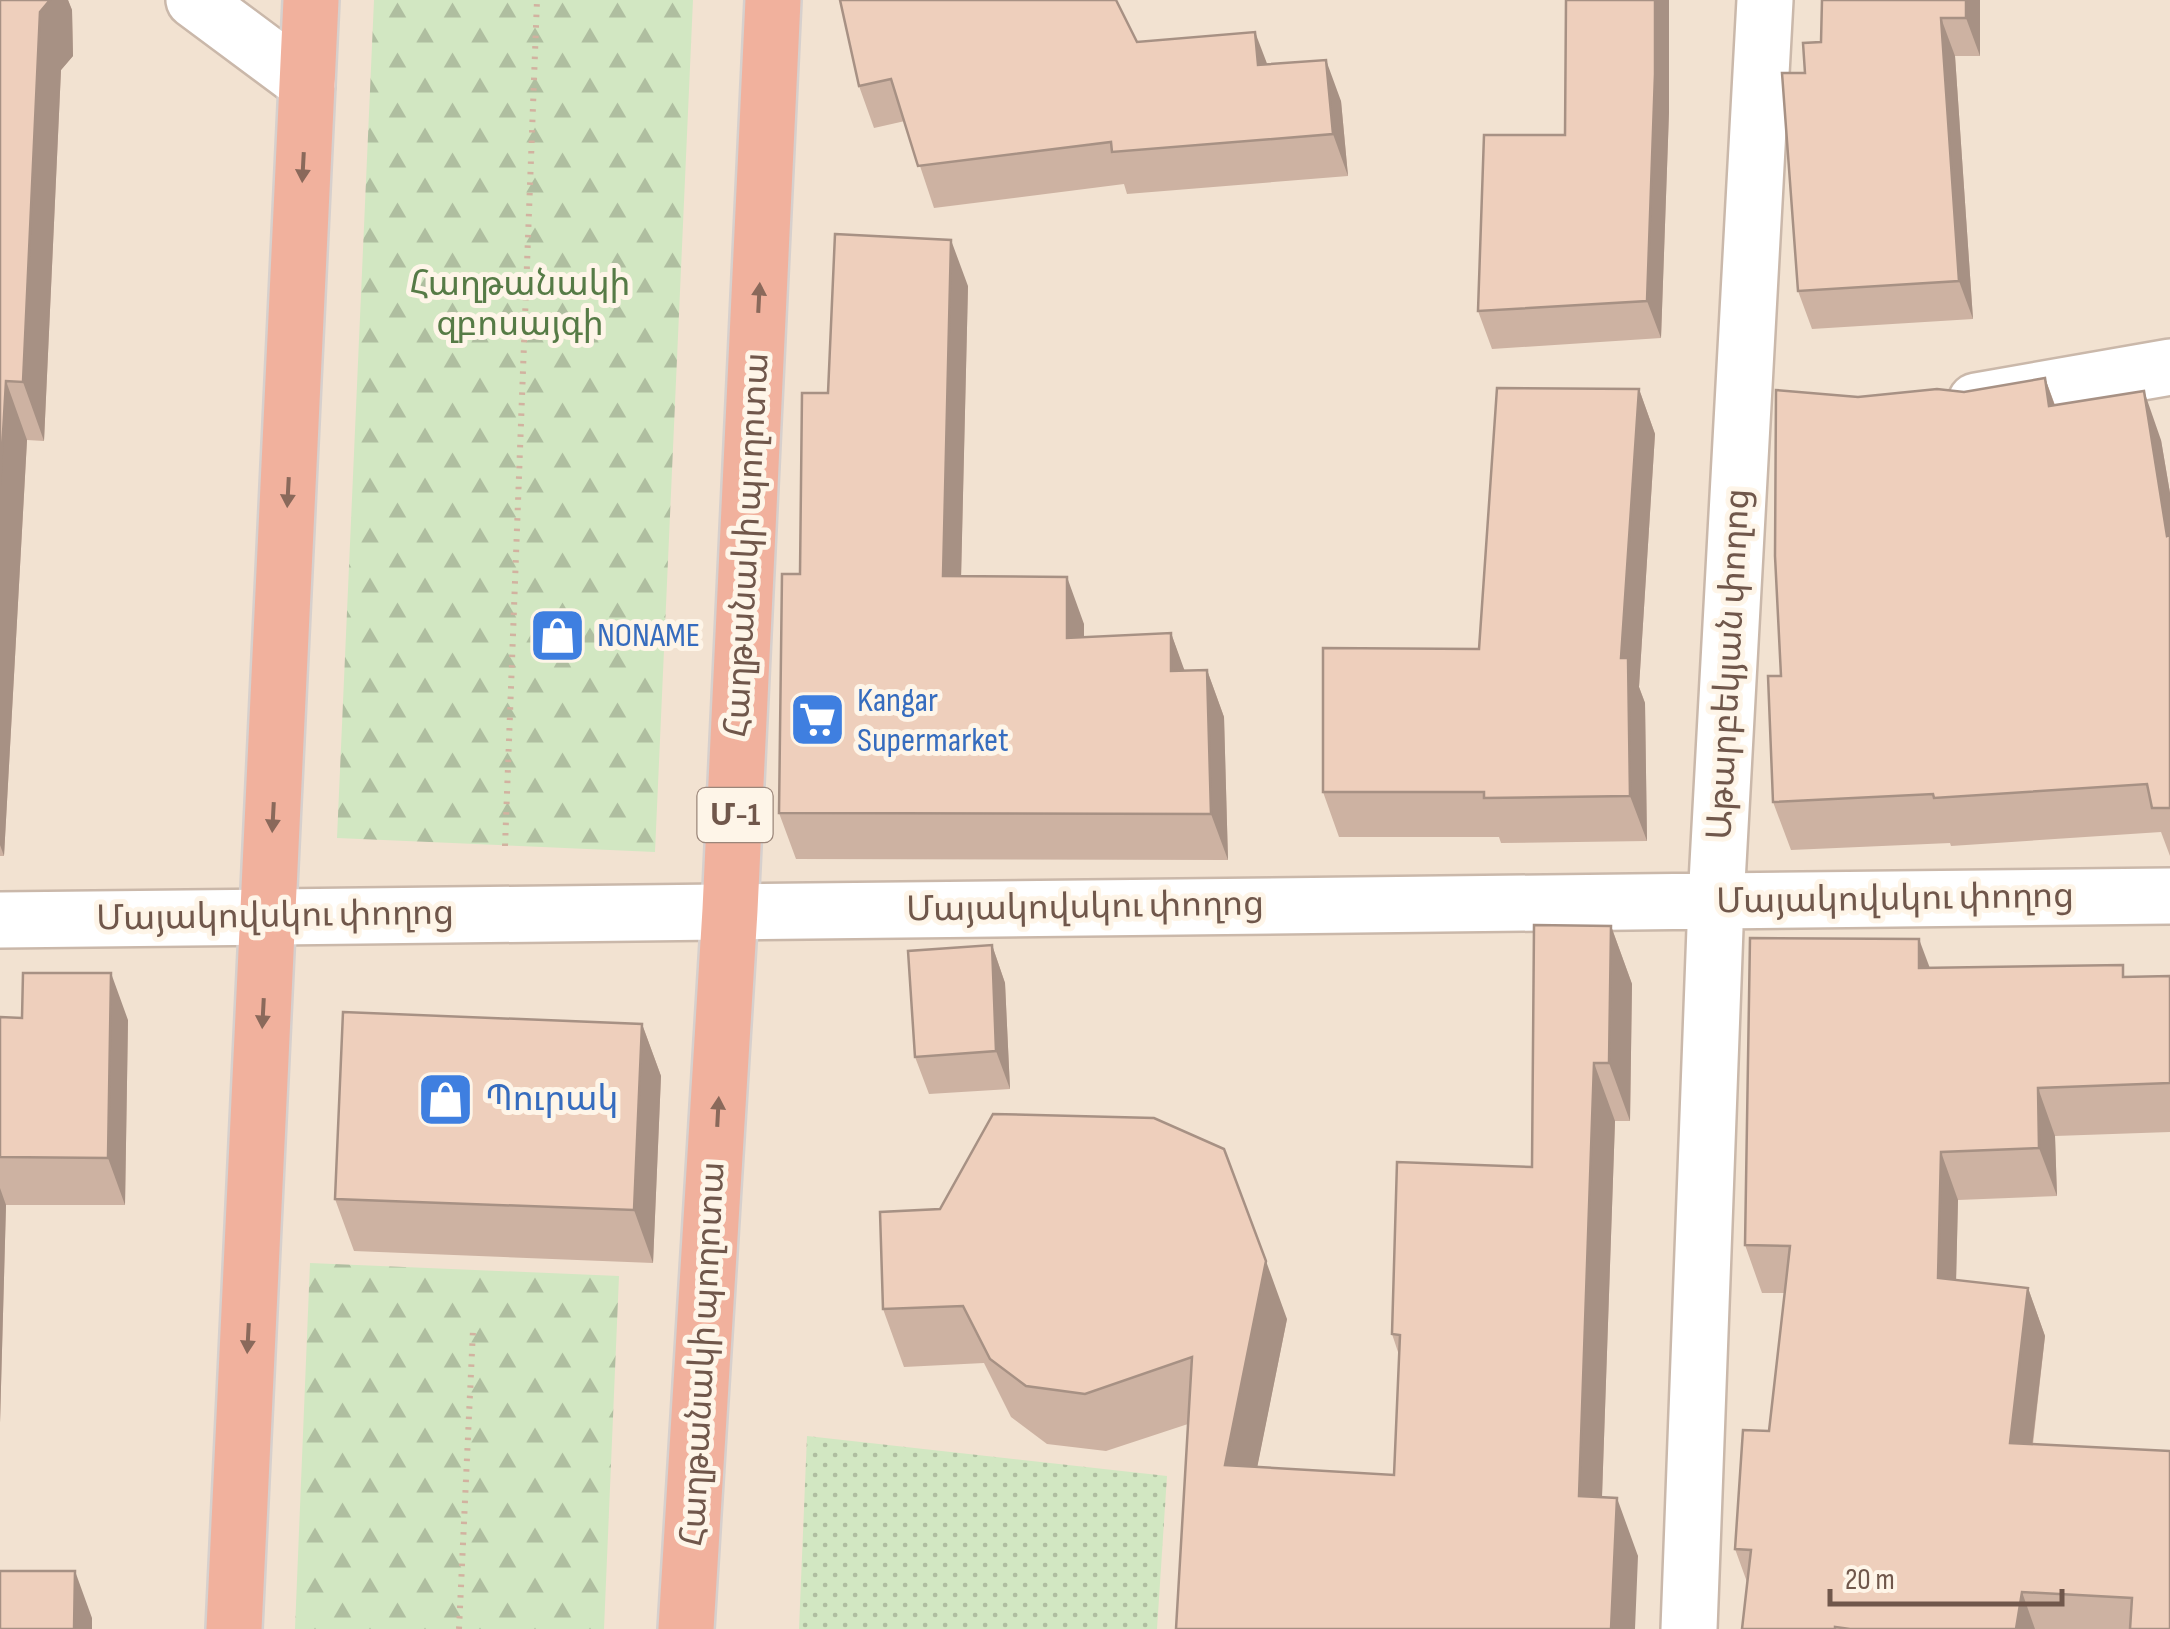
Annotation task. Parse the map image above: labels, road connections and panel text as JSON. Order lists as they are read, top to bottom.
{
  "streets": {
    "highway": ["Հաղթանակի պողոտա", "Մ-1"],
    "street": ["Աթարբեկյան փողոց", "Մայակովսկու փողոց"]
  },
  "crossings": [
    ["Հաղթանակի պողոտա", "Մայակովսկու փողոց"],
    ["Աթարբեկյան փողոց", "Մայակովսկու փողոց"]
  ],
  "parks": ["Հաղթանակի զբոսայգի"],
  "places": {
    "shop": ["NONAME", "Պուրակ"],
    "supermarket": ["Kangar Supermarket"]
  },
  "scale_bar": "20 m"
}
